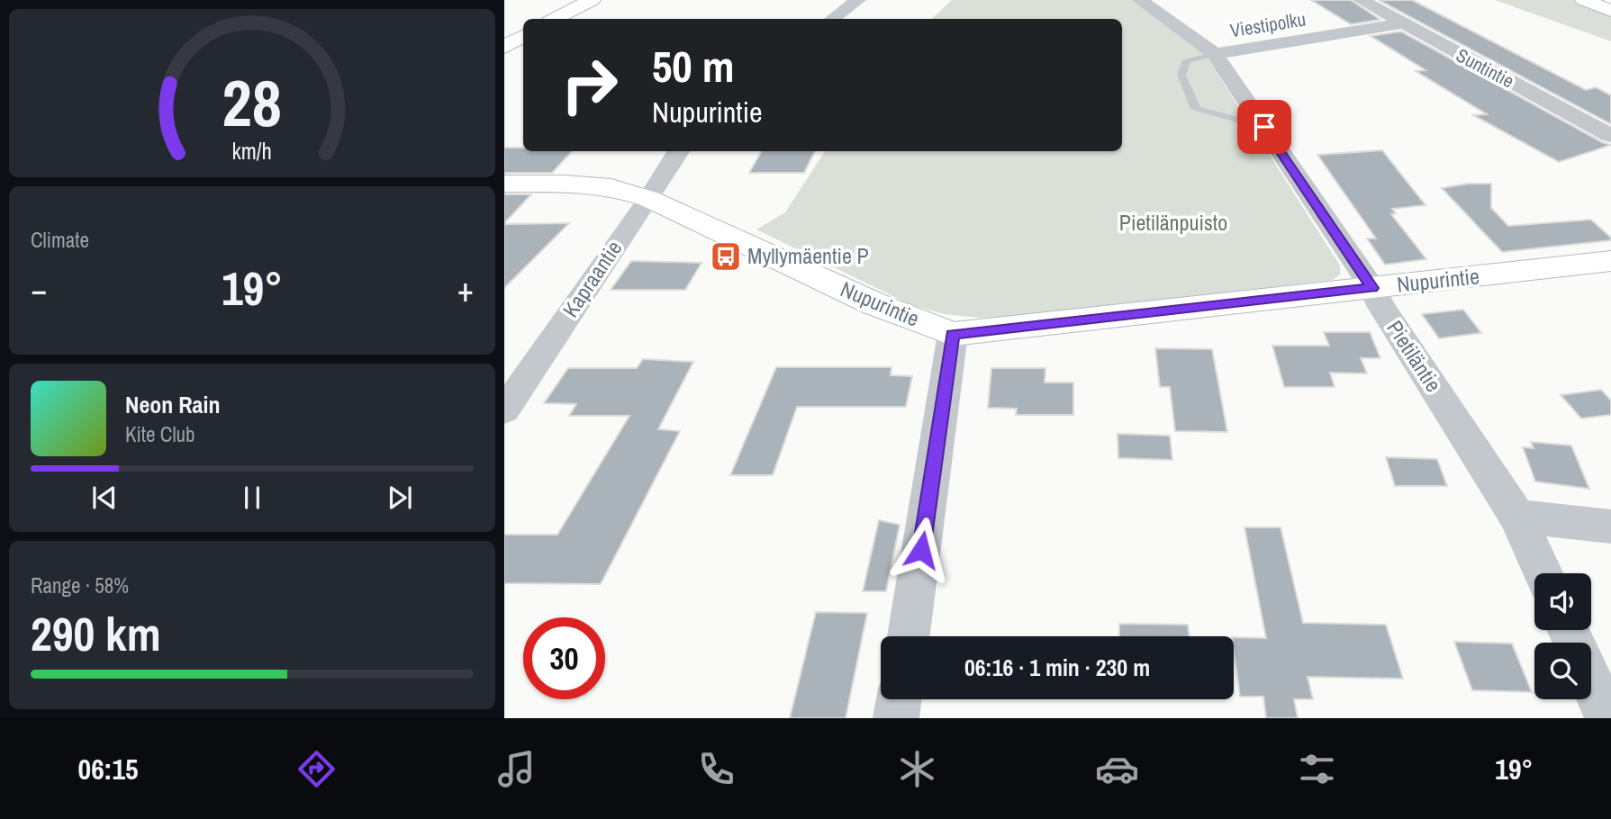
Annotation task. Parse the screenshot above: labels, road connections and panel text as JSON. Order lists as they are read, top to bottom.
{
  "streets": {
    "street": [
      "Viestipolku",
      "Suntintie",
      "Kapraantie",
      "Nupurintie",
      "Pietiläntie"
    ]
  },
  "crossings": [
    ["Viestipolku", "Suntintie"],
    ["Viestipolku", "Pietiläntie"],
    ["Kapraantie", "Nupurintie"],
    ["Nupurintie", "Pietiläntie"]
  ],
  "parks": ["Pietilänpuisto"],
  "places": {
    "bus stop": ["Myllymäentie P"]
  },
  "page": {
    "turn": ["50 m", "Nupurintie"],
    "tile": [
      "Climate",
      ["Range · 58%", "290 km"]
    ],
    "heat": ["−", "19°", "+"],
    "song": ["Neon Rain", "Kite Club"],
    "limit": "30",
    "trip": "06:16 · 1 min · 230 m",
    "tabs": ["06:15", "19°"],
    "gauge": ["28", "km/h"]
  }
}
